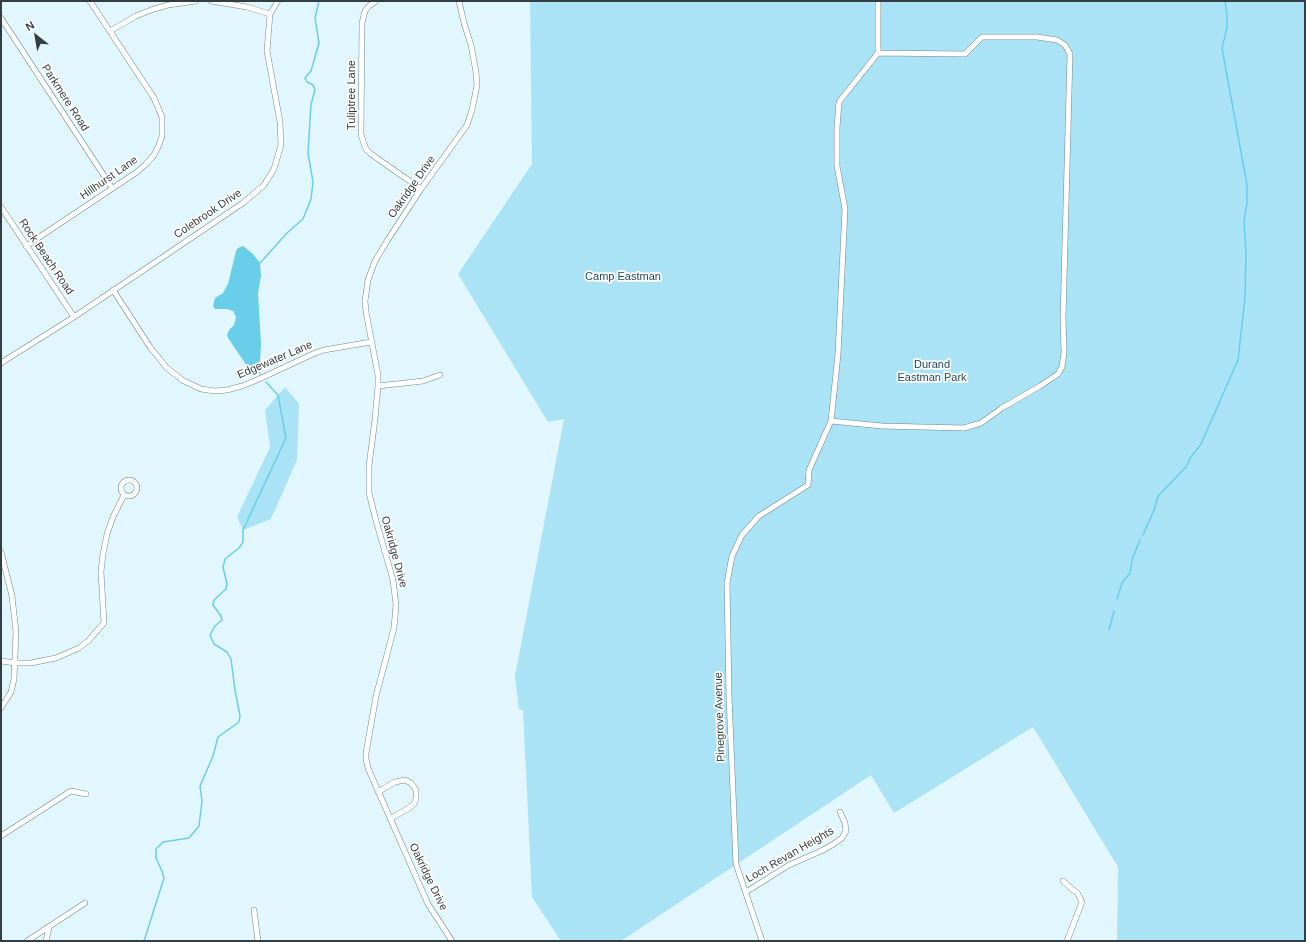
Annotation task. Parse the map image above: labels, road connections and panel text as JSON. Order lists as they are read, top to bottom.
{
  "streets": {
    "street": [
      "Tuliptree Lane",
      "Parkmere Road",
      "Hillhurst Lane",
      "Oakridge Drive",
      "Colebrook Drive",
      "Rock Beach Road",
      "Edgewater Lane",
      "Pinegrove Avenue",
      "Loch Revan Heights"
    ]
  },
  "crossings": [
    ["Tuliptree Lane", "Oakridge Drive"],
    ["Parkmere Road", "Hillhurst Lane"],
    ["Hillhurst Lane", "Rock Beach Road"],
    ["Oakridge Drive", "Edgewater Lane"],
    ["Colebrook Drive", "Rock Beach Road"],
    ["Colebrook Drive", "Edgewater Lane"],
    ["Pinegrove Avenue", "Loch Revan Heights"]
  ],
  "parks": ["Camp Eastman", "Durand Eastman Park"],
  "north": "top left"
}
